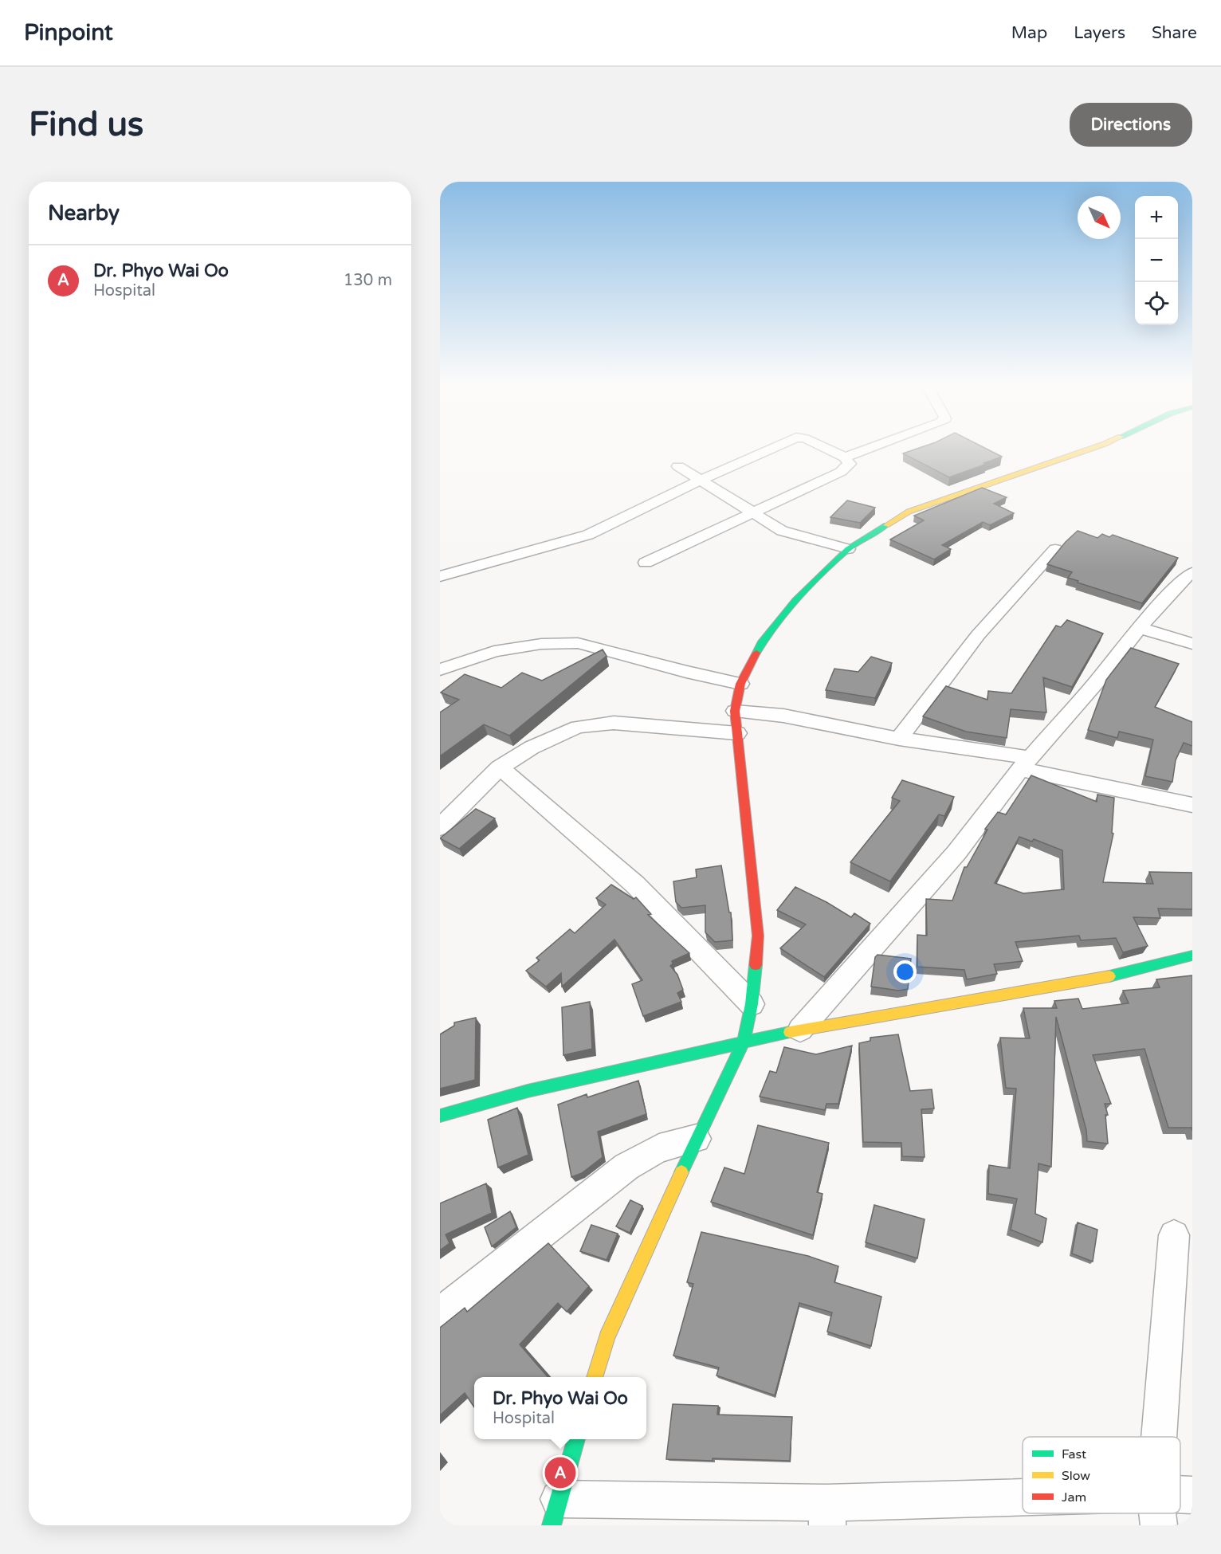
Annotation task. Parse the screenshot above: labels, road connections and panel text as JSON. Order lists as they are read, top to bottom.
{
  "legend": ["Fast", "Slow", "Jam"],
  "north": "bottom right",
  "page": {
    "header": "Pinpoint",
    "nav": ["Map", "Layers", "Share"],
    "buttons": "Directions",
    "title": "Find us",
    "heading": "Nearby",
    "map_buttons": ["+", "−"],
    "list": [
      {
        "mark": "A",
        "name": "Dr. Phyo Wai Oo",
        "note": "Hospital",
        "value": "130 m"
      }
    ],
    "popup": ["Dr. Phyo Wai Oo", "Hospital"],
    "pins": "A"
  }
}
